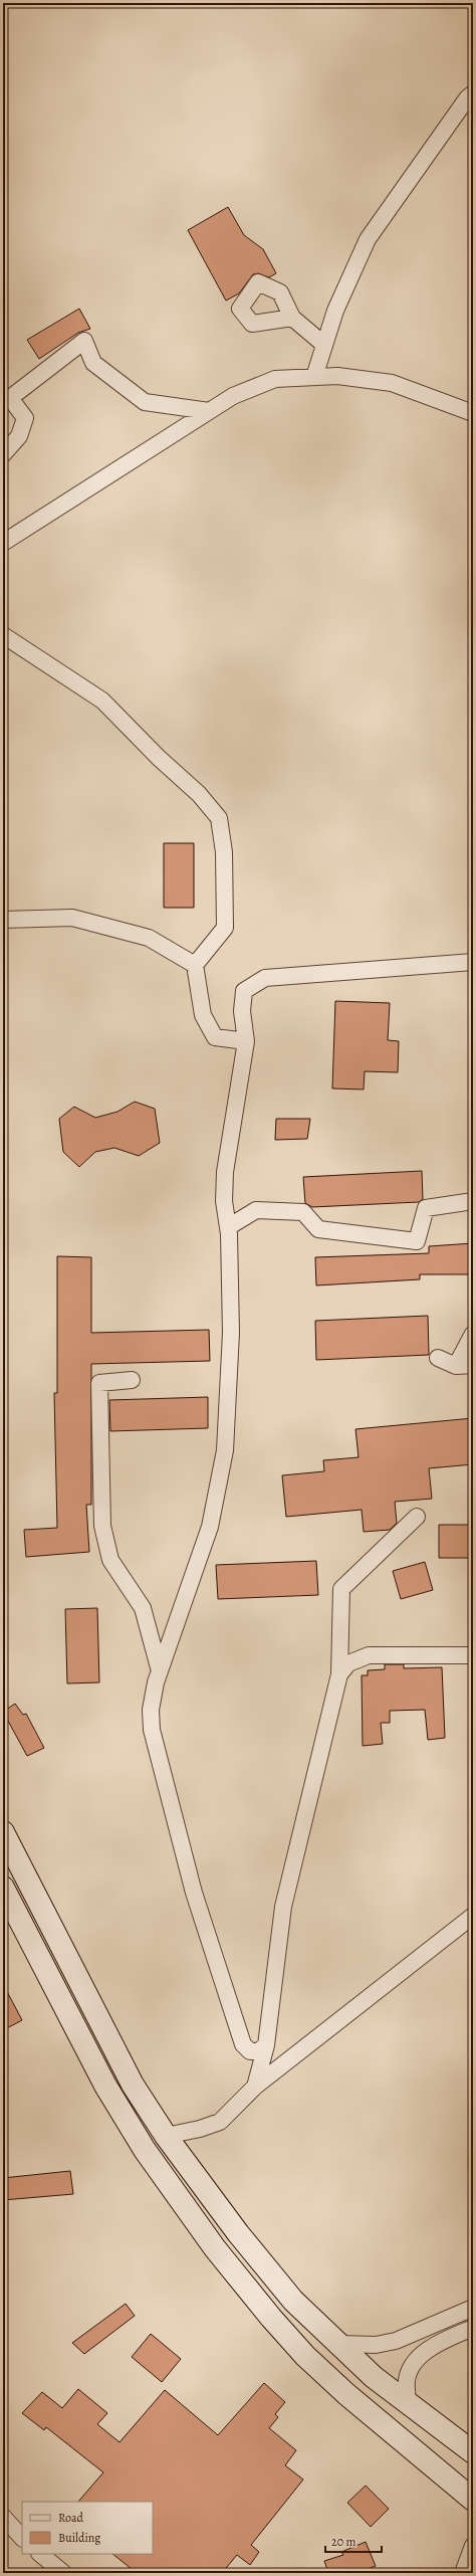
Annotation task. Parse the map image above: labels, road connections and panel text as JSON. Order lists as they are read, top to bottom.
{
  "legend": ["Road", "Building"],
  "scale_bar": "20 m"
}
